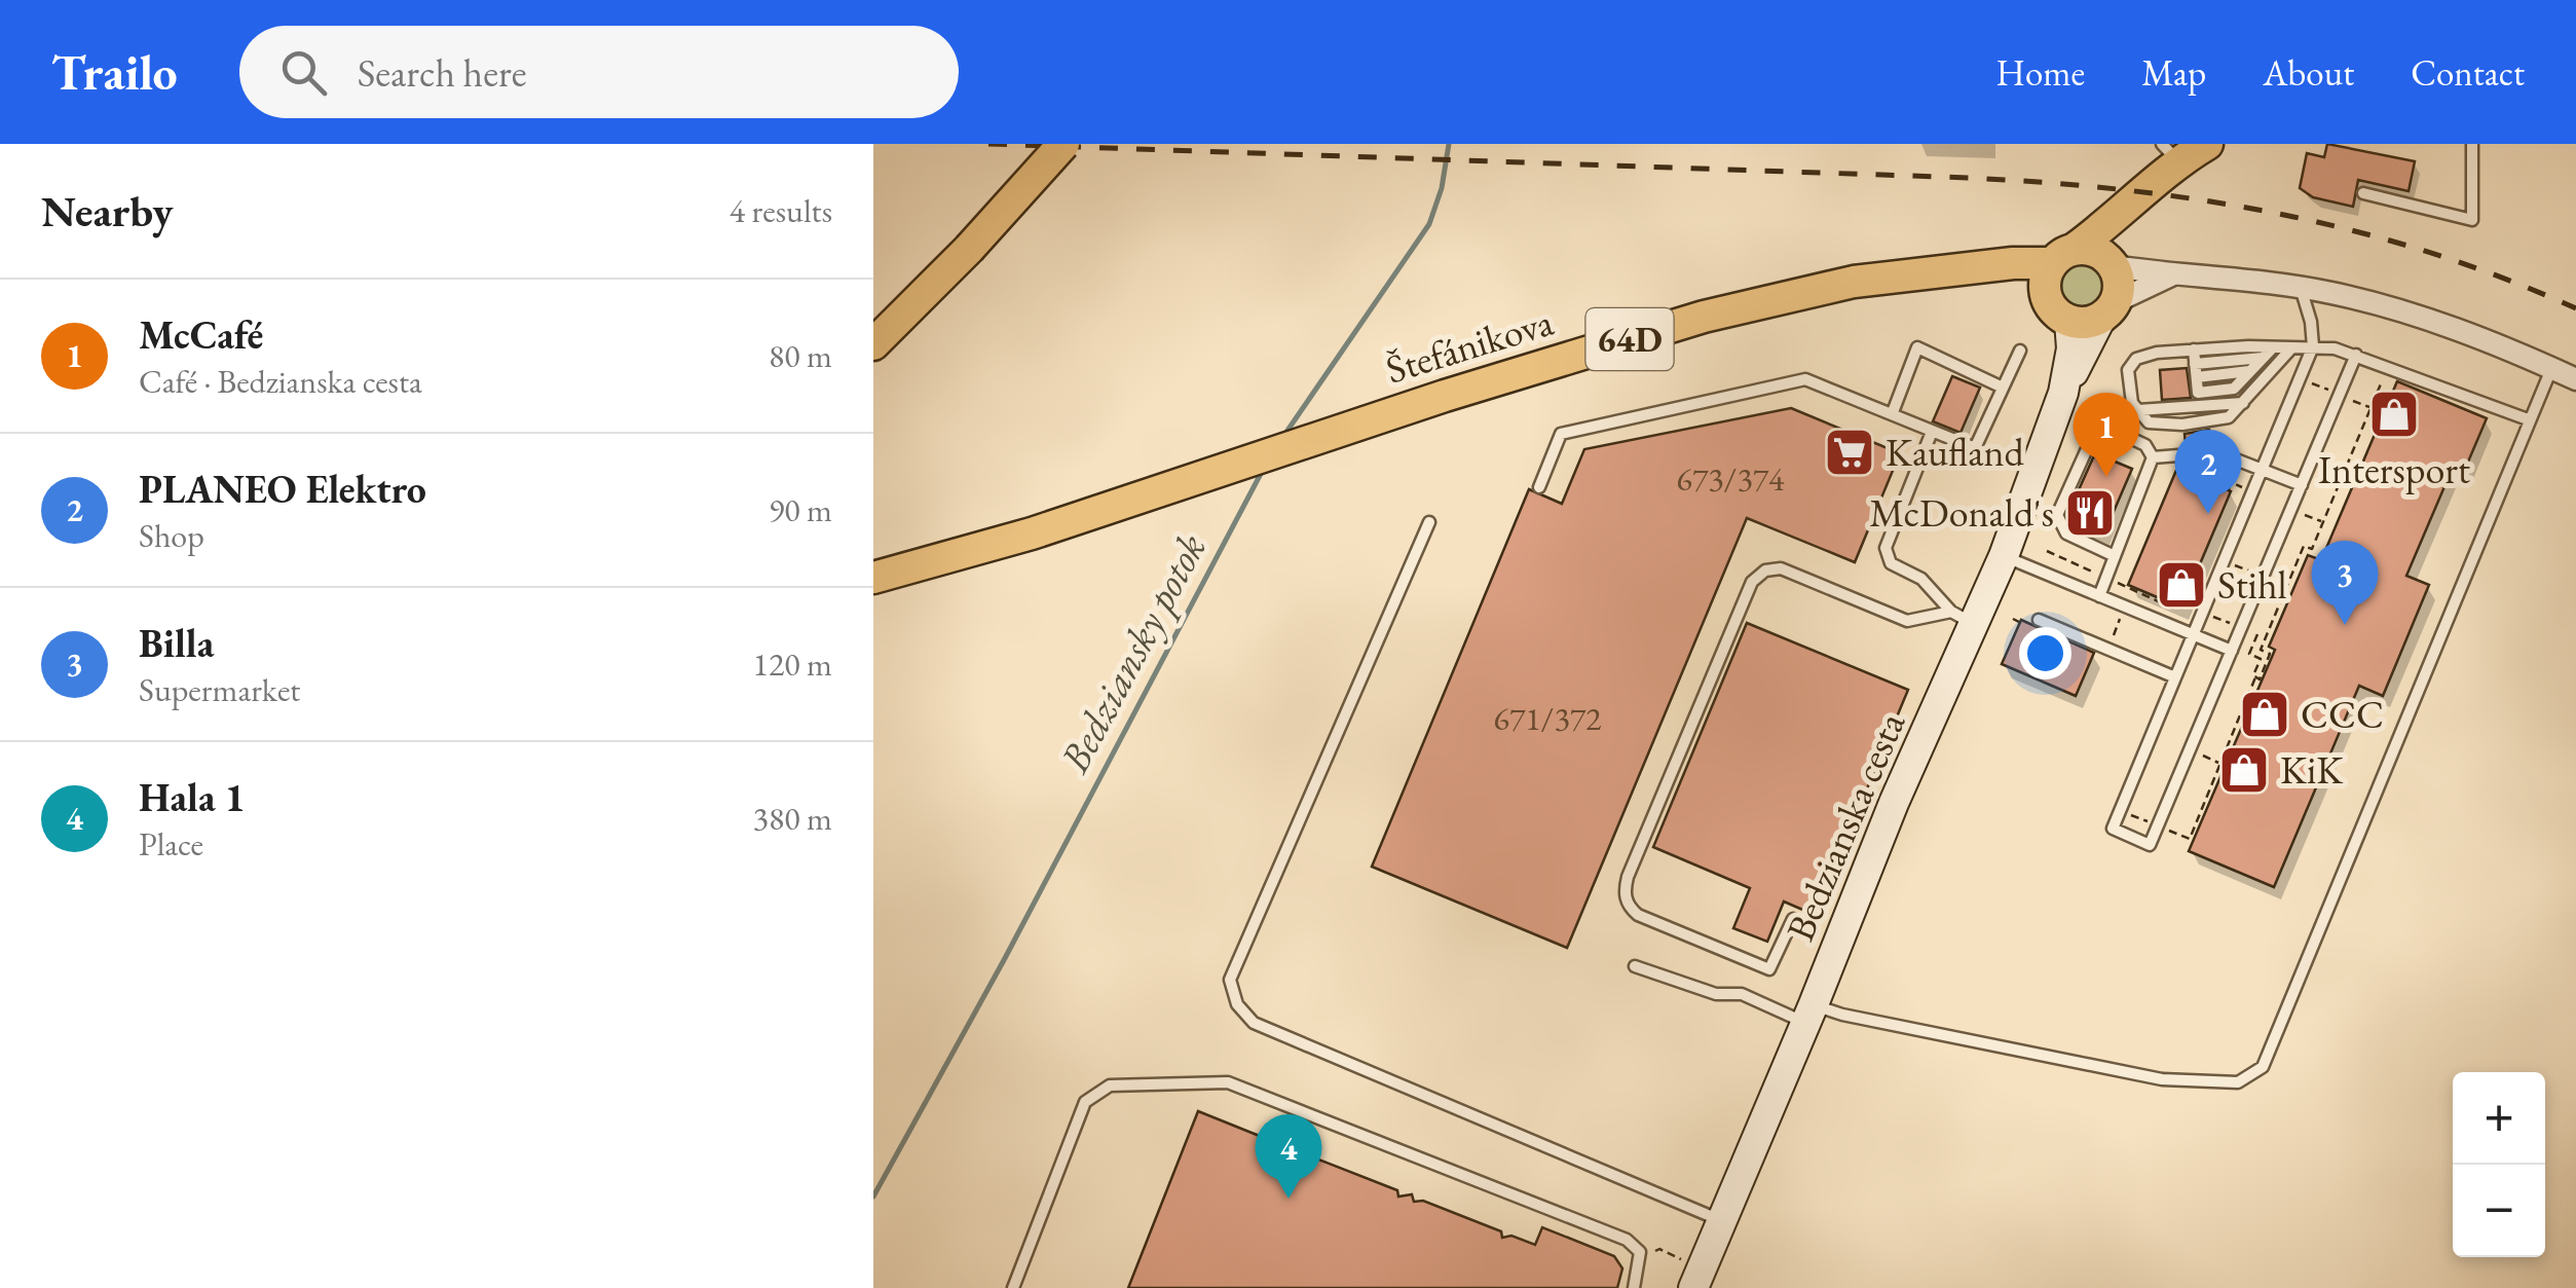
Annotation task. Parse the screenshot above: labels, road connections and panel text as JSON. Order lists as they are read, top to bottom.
{
  "streets": {
    "main road": ["64D", "Štefánikova"],
    "street": ["Bedzianska cesta"]
  },
  "water": ["Bedziansky potok"],
  "places": {
    "shop": [
      "Intersport",
      "Stihl",
      "CCC",
      "KiK"
    ],
    "supermarket": ["Kaufland"],
    "restaurant": ["McDonald's"]
  },
  "house_numbers": ["673/374", "671/372"],
  "page": {
    "header": "Trailo",
    "search": "Search here",
    "nav": [
      "Home",
      "Map",
      "About",
      "Contact"
    ],
    "heading": ["Nearby", "4 results"],
    "list": [
      {
        "mark": "1",
        "name": "McCafé",
        "note": "Café · Bedzianska cesta",
        "value": "80 m"
      },
      {
        "mark": "2",
        "name": "PLANEO Elektro",
        "note": "Shop",
        "value": "90 m"
      },
      {
        "mark": "3",
        "name": "Billa",
        "note": "Supermarket",
        "value": "120 m"
      },
      {
        "mark": "4",
        "name": "Hala 1",
        "note": "Place",
        "value": "380 m"
      }
    ],
    "pins": [
      "1",
      "2",
      "3",
      "4"
    ],
    "map_buttons": ["+", "−"]
  }
}
